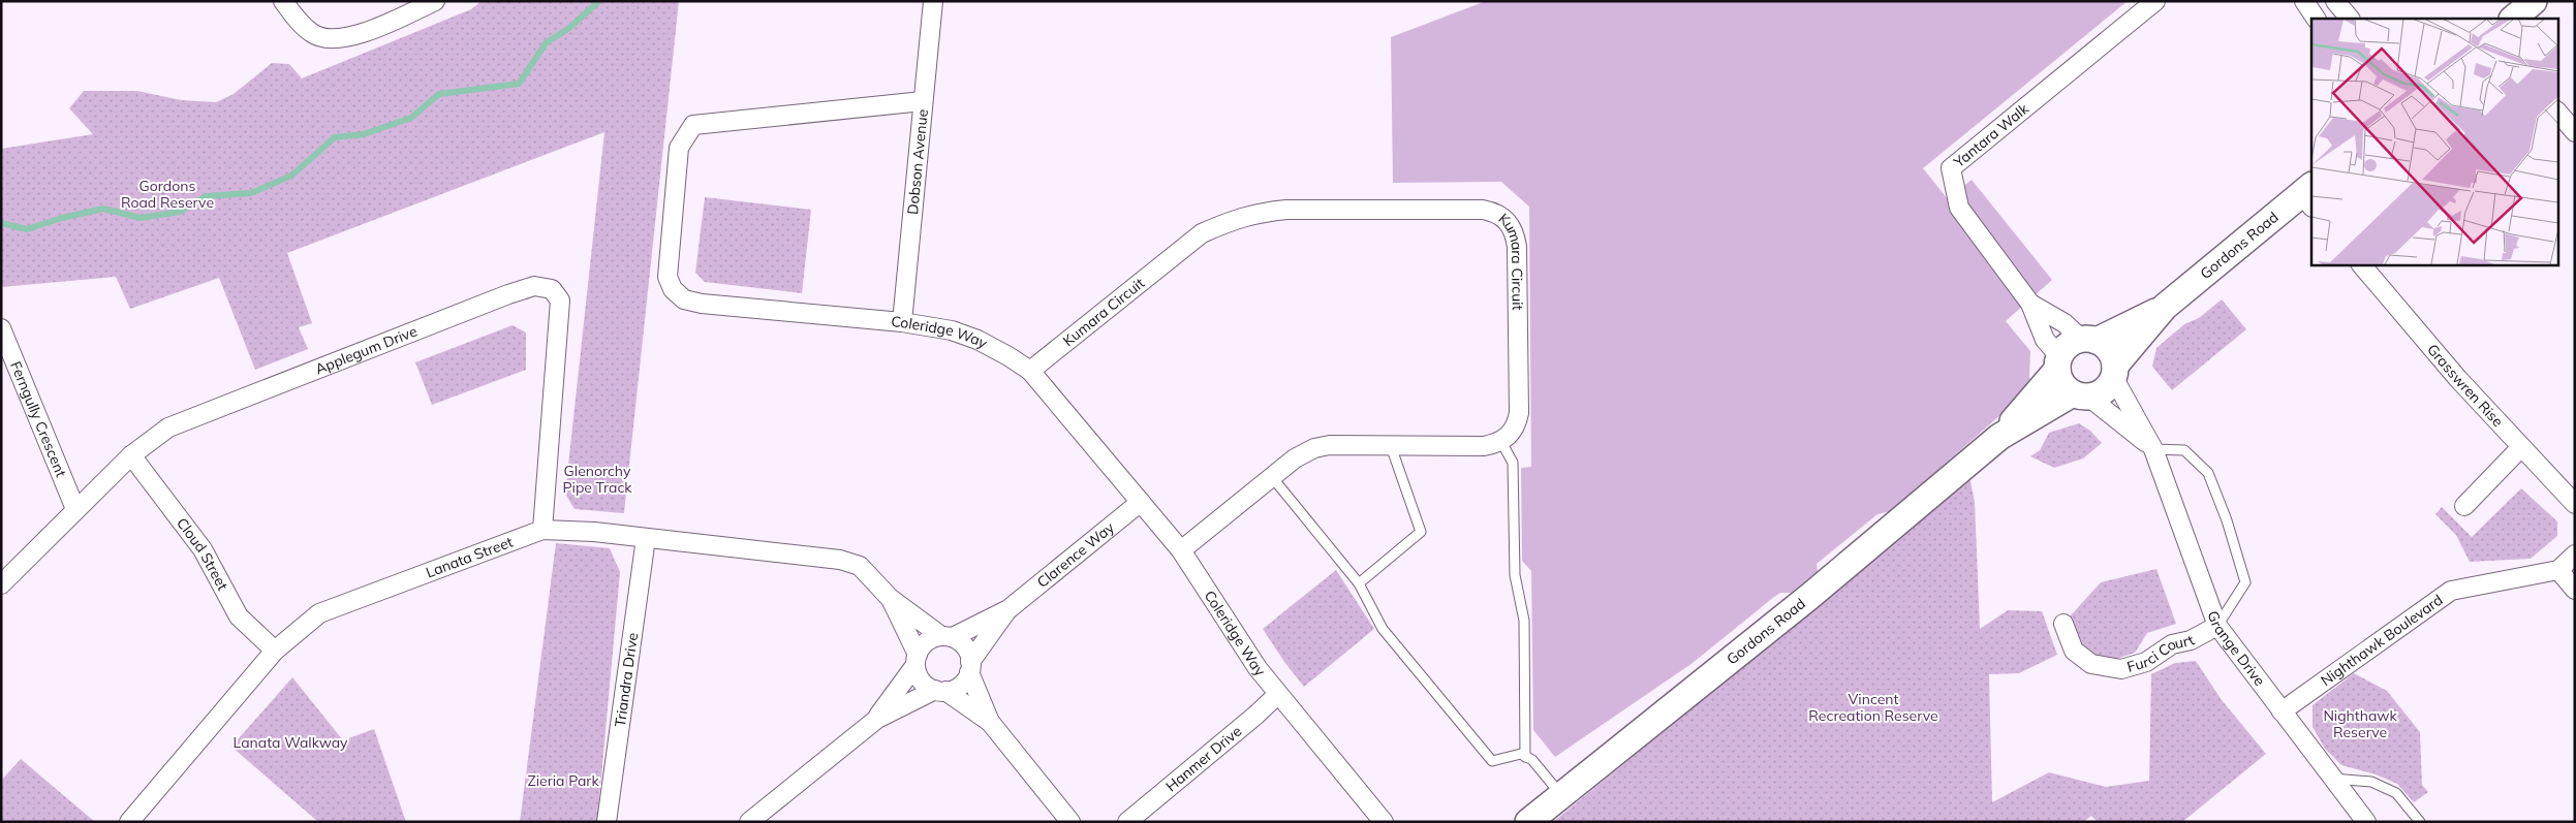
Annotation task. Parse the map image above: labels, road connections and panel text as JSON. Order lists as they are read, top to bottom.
{
  "streets": {
    "street": [
      "Yantara Walk",
      "Dobson Avenue",
      "Gordons Road",
      "Kumara Circuit",
      "Coleridge Way",
      "Applegum Drive",
      "Grasswren Rise",
      "Ferngully Crescent",
      "Cloud Street",
      "Clarence Way",
      "Lanata Street",
      "Nighthawk Boulevard",
      "Grange Drive",
      "Furci Court",
      "Triandra Drive",
      "Hanmer Drive"
    ]
  },
  "crossings": [
    ["Yantara Walk", "Gordons Road"],
    ["Yantara Walk", "Grange Drive"],
    ["Dobson Avenue", "Coleridge Way"],
    ["Gordons Road", "Grange Drive"],
    ["Kumara Circuit", "Coleridge Way"],
    ["Coleridge Way", "Clarence Way"],
    ["Coleridge Way", "Hanmer Drive"],
    ["Applegum Drive", "Ferngully Crescent"],
    ["Applegum Drive", "Cloud Street"],
    ["Applegum Drive", "Lanata Street"],
    ["Cloud Street", "Lanata Street"],
    ["Clarence Way", "Lanata Street"],
    ["Lanata Street", "Triandra Drive"],
    ["Nighthawk Boulevard", "Grange Drive"],
    ["Grange Drive", "Furci Court"]
  ],
  "parks": [
    "Gordons Road Reserve",
    "Glenorchy Pipe Track",
    "Vincent Recreation Reserve",
    "Nighthawk Reserve",
    "Lanata Walkway",
    "Zieria Park"
  ]
}
